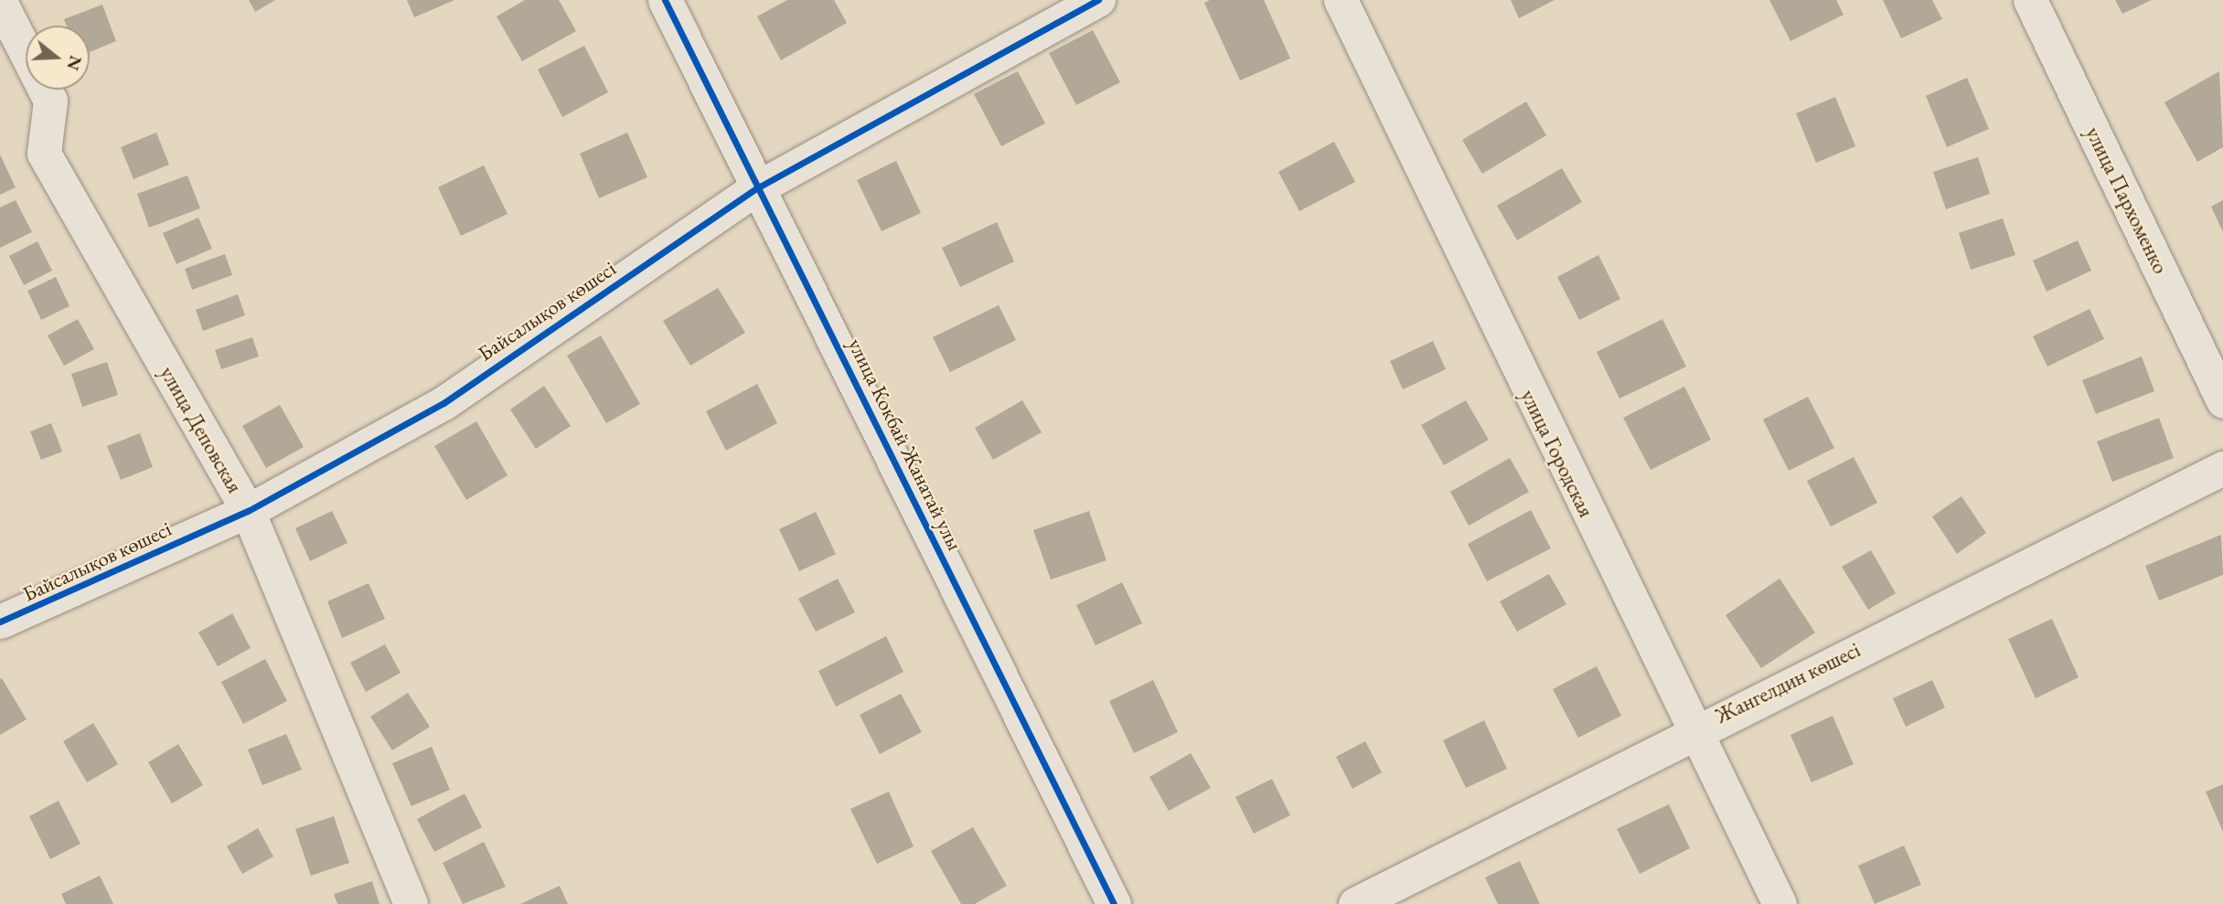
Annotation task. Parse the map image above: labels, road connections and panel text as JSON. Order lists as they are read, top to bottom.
{
  "streets": {
    "street": [
      "улица Пархоменко",
      "Байсалықов көшесі",
      "улица Деповская",
      "улица Кокбай Жанатай улы",
      "улица Городская",
      "Жангелдин көшесі"
    ]
  },
  "crossings": [
    ["Байсалықов көшесі", "улица Деповская"],
    ["Байсалықов көшесі", "улица Кокбай Жанатай улы"],
    ["улица Городская", "Жангелдин көшесі"]
  ],
  "north": "right"
}
